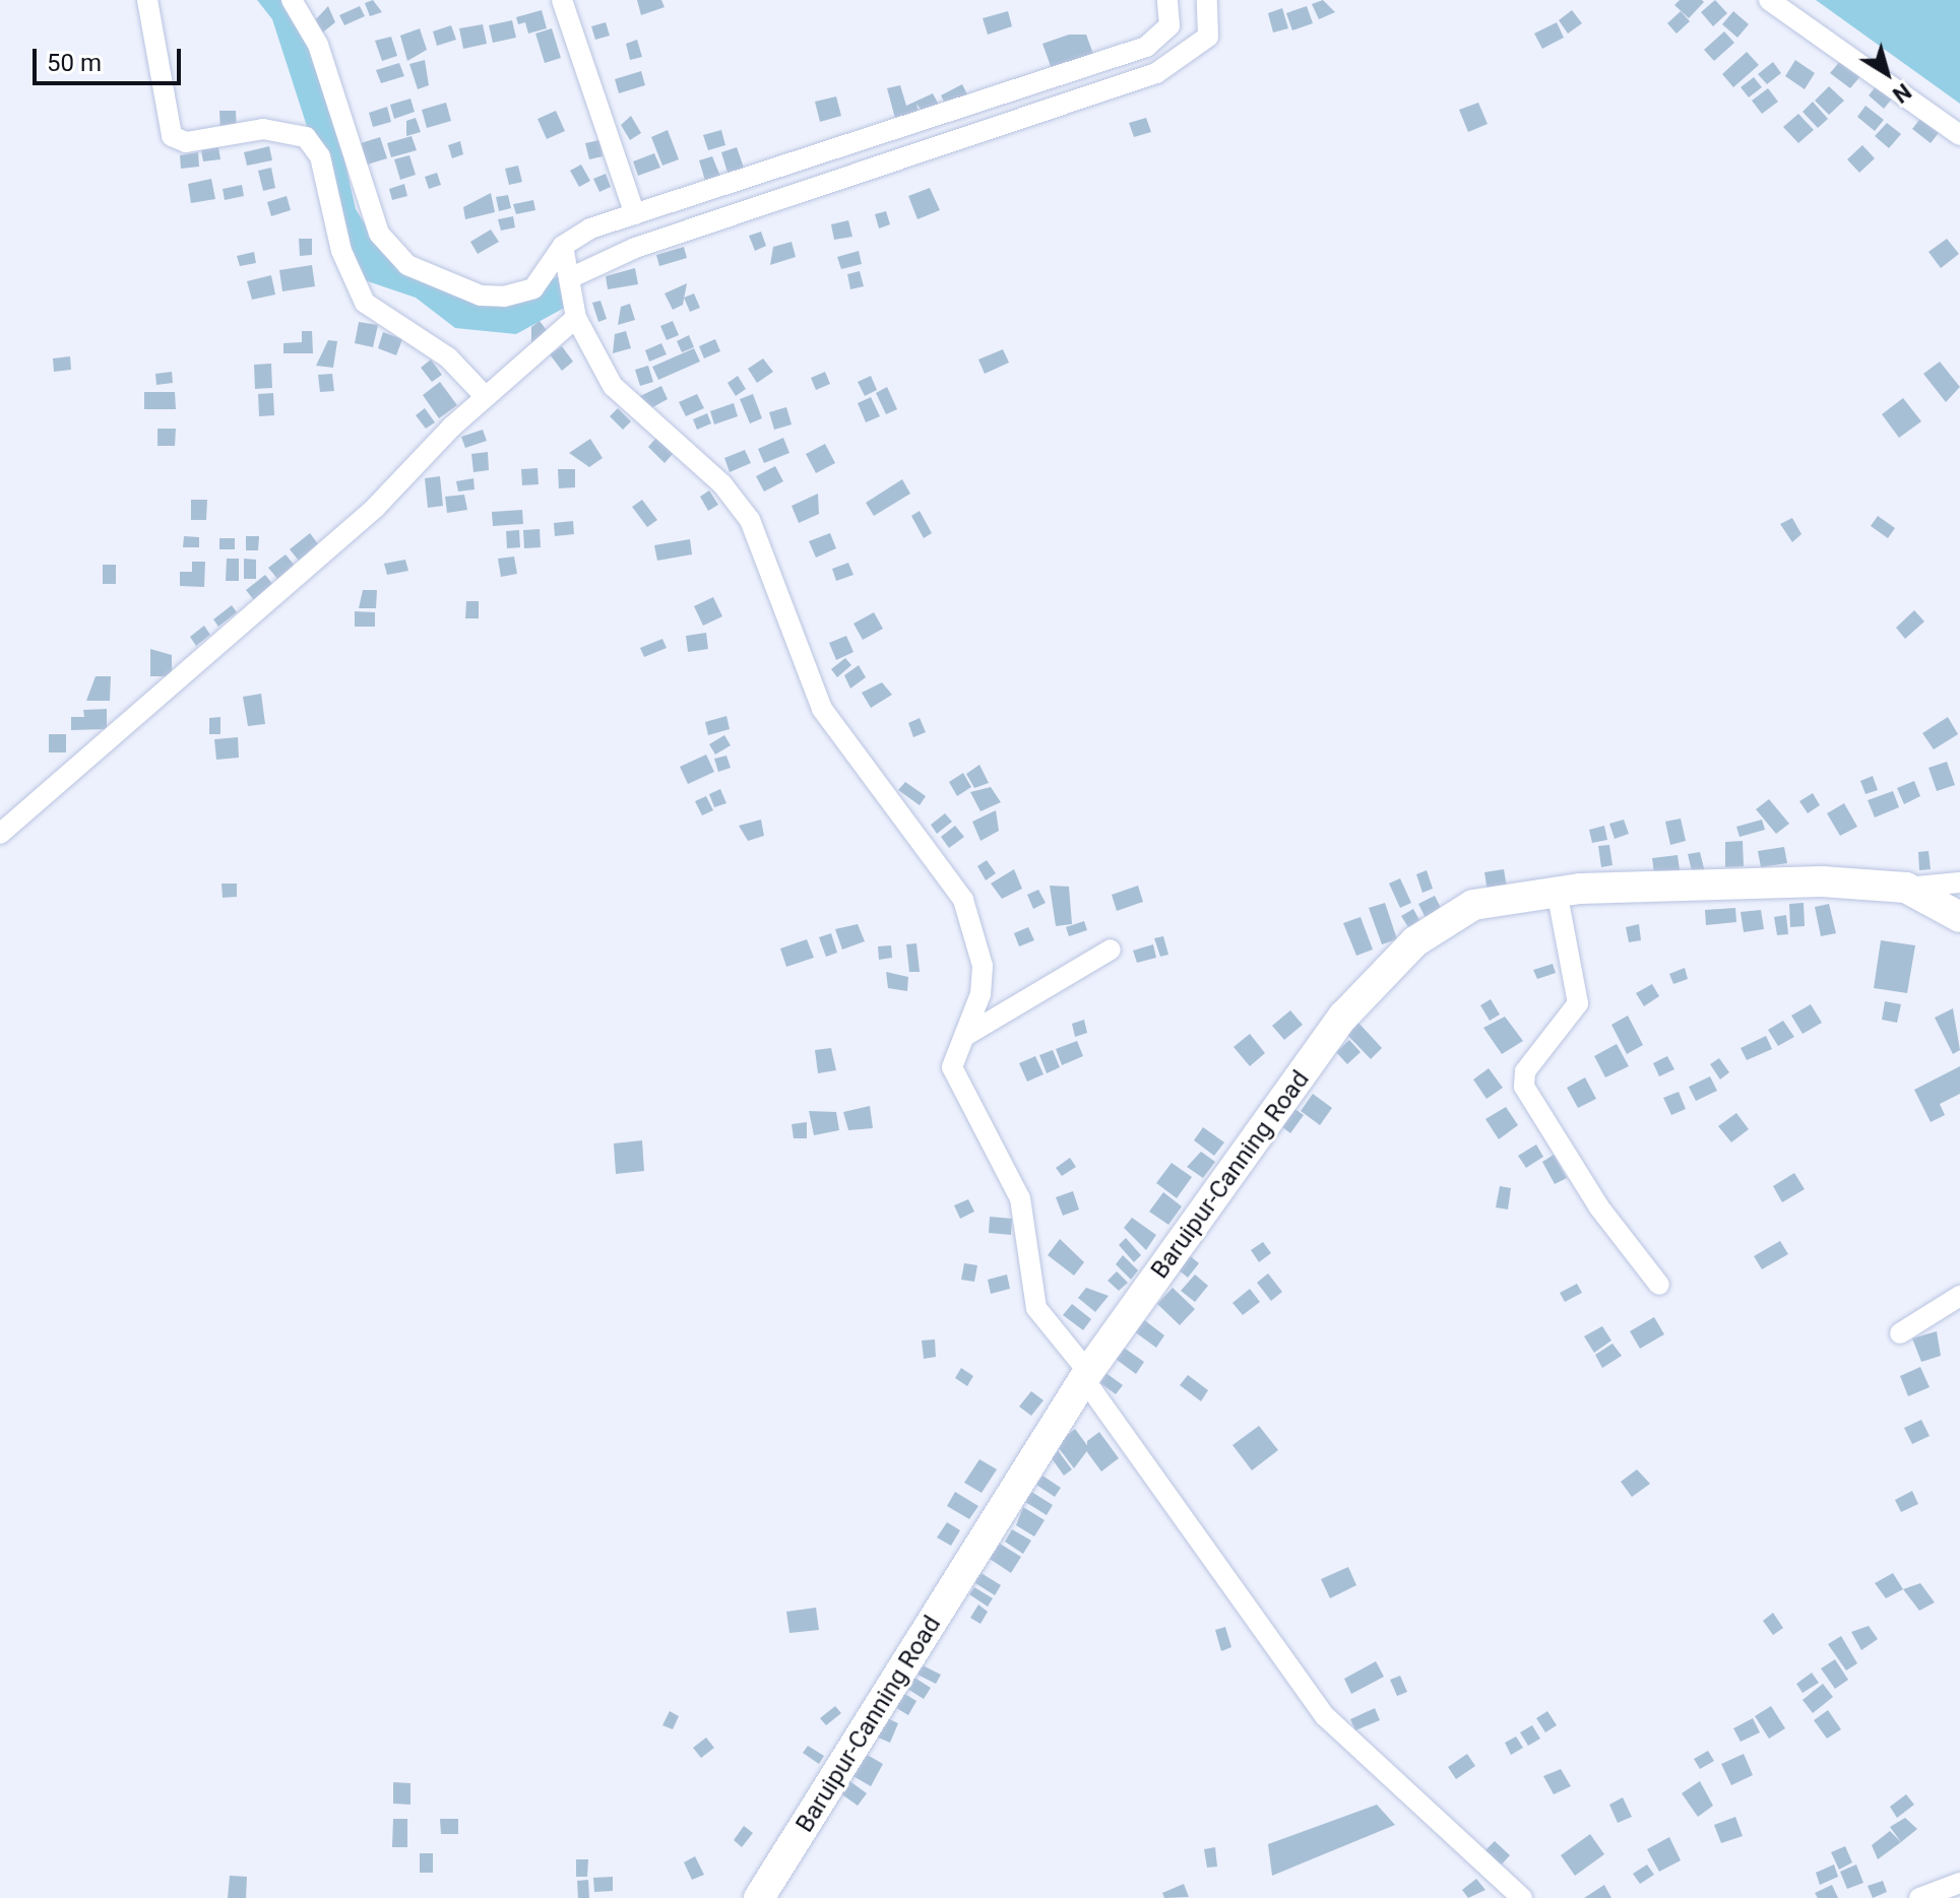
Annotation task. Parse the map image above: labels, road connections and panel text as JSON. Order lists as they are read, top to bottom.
{
  "streets": {
    "main road": ["Baruipur-Canning Road"]
  },
  "scale_bar": "50 m",
  "north": "bottom right"
}
